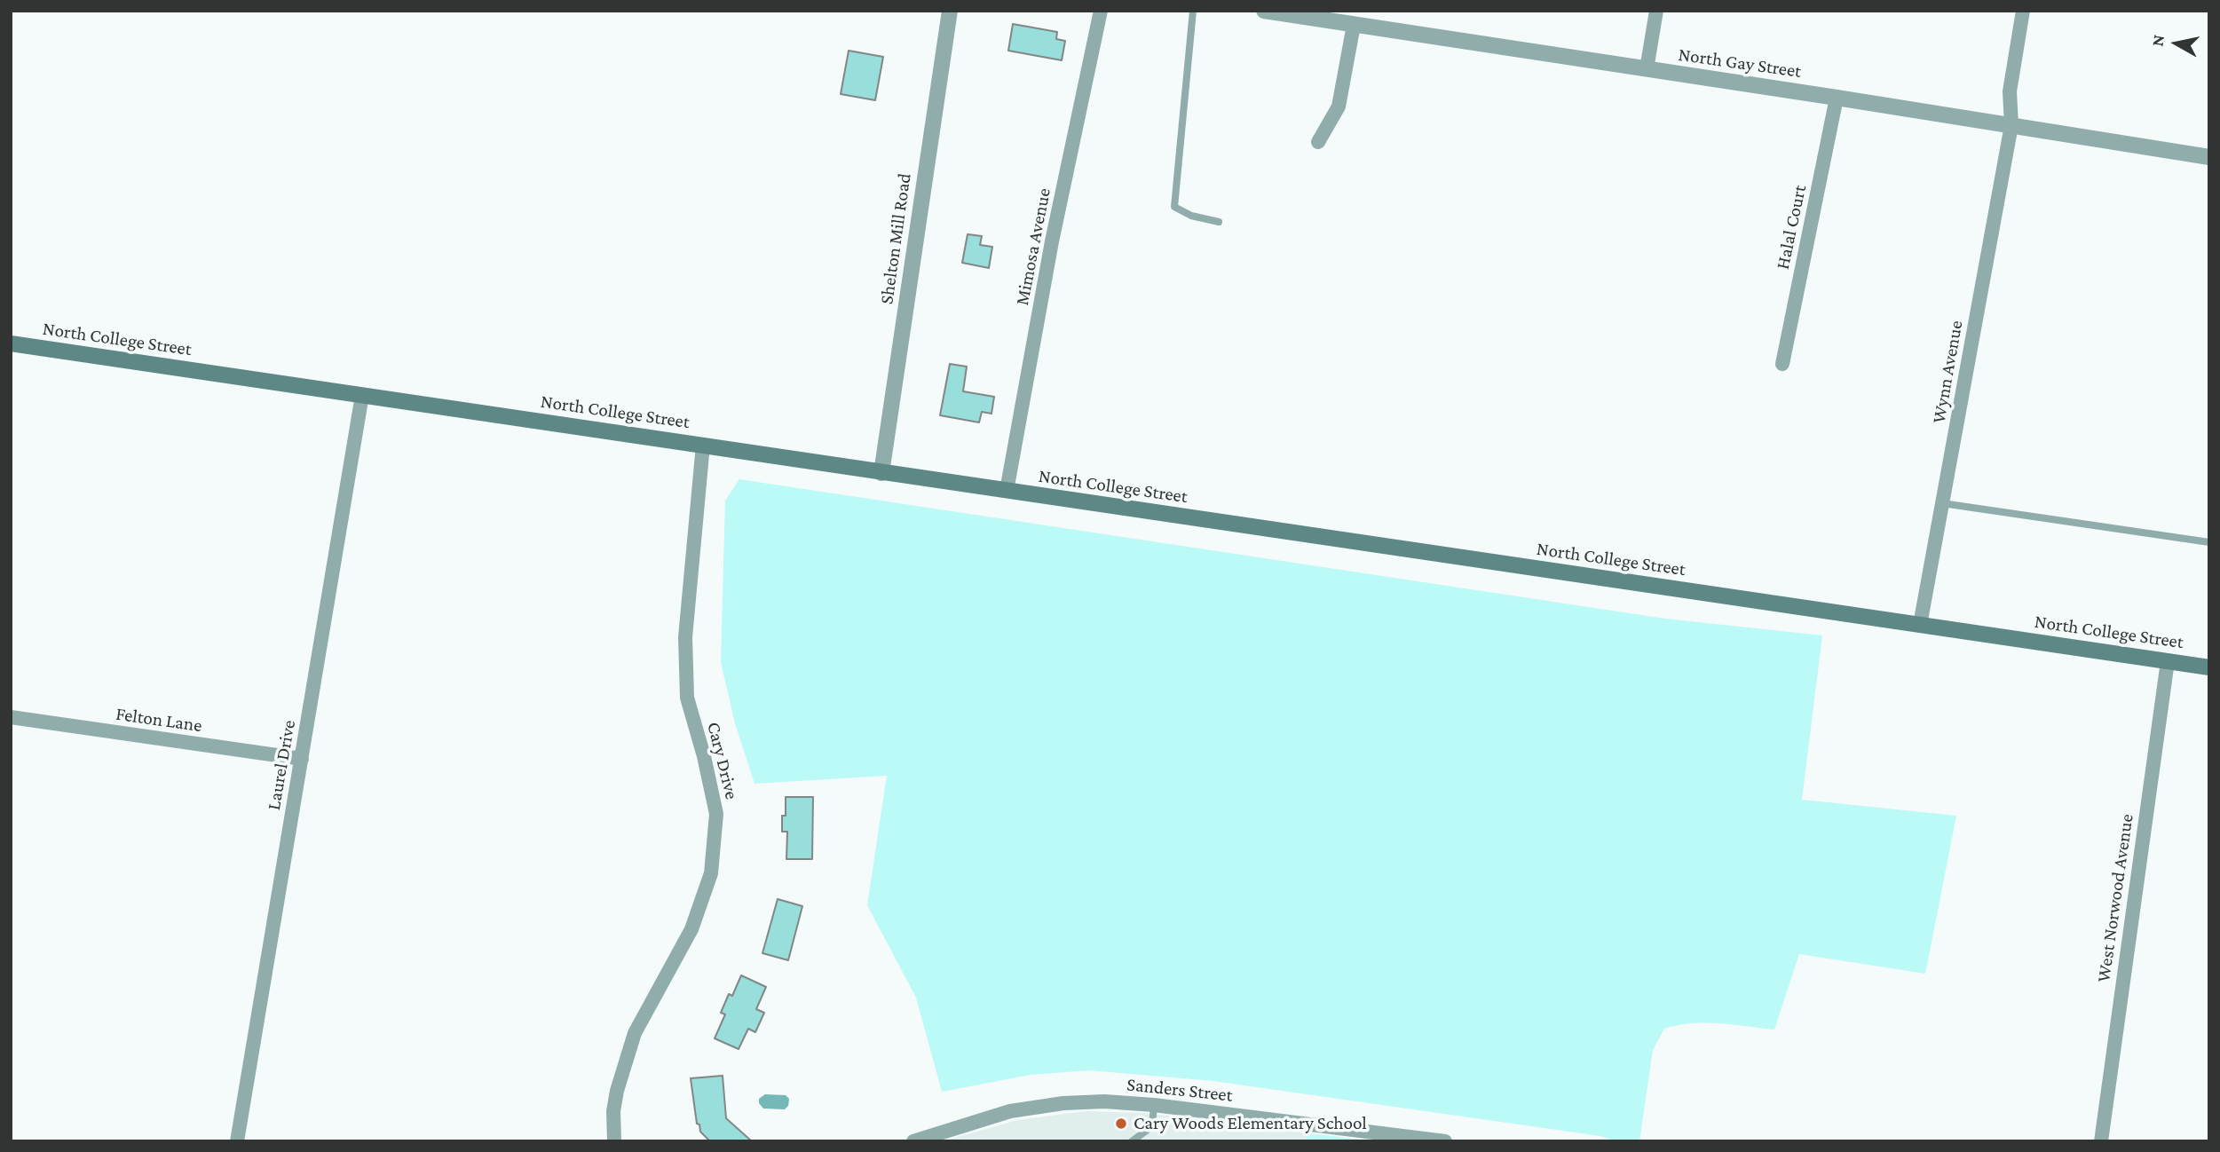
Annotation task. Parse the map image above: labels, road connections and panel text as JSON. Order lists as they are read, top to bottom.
{
  "streets": {
    "main road": ["North College Street"],
    "street": [
      "North Gay Street",
      "Halal Court",
      "Shelton Mill Road",
      "Mimosa Avenue",
      "Wynn Avenue",
      "Felton Lane",
      "Cary Drive",
      "Laurel Drive",
      "West Norwood Avenue",
      "Sanders Street"
    ]
  },
  "crossings": [
    ["North Gay Street", "Halal Court"],
    ["North Gay Street", "Wynn Avenue"],
    ["Shelton Mill Road", "North College Street"],
    ["Mimosa Avenue", "North College Street"],
    ["North College Street", "Wynn Avenue"],
    ["North College Street", "Cary Drive"],
    ["North College Street", "Laurel Drive"],
    ["North College Street", "West Norwood Avenue"],
    ["Felton Lane", "Laurel Drive"]
  ],
  "places": ["Cary Woods Elementary School"],
  "north": "left"
}
